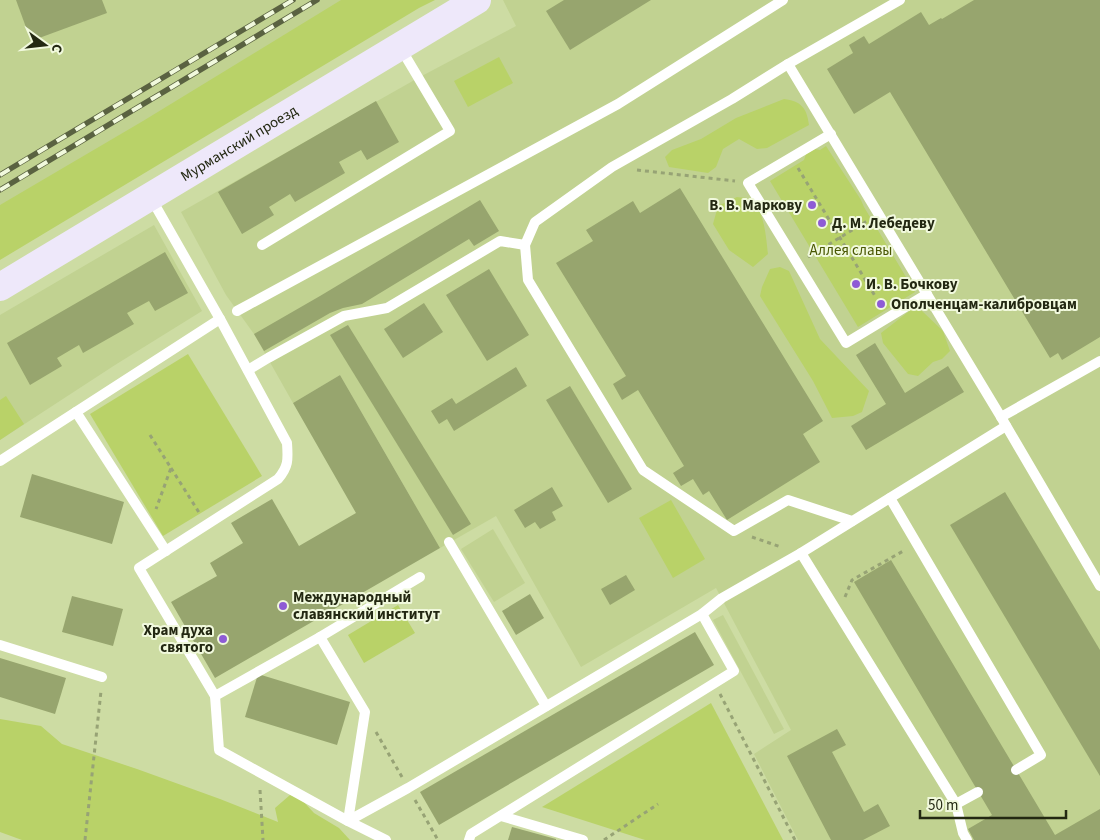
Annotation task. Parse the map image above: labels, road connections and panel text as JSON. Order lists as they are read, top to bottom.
{
  "streets": {
    "street": ["Мурманский проезд"]
  },
  "parks": ["Аллея славы"],
  "places": [
    "В. В. Маркову",
    "Д. М. Лебедеву",
    "И. В. Бочкову",
    "Ополченцам-калибровцам",
    "Международный славянский институт",
    "Храм духа святого"
  ],
  "scale_bar": "50 m",
  "north": "right"
}
